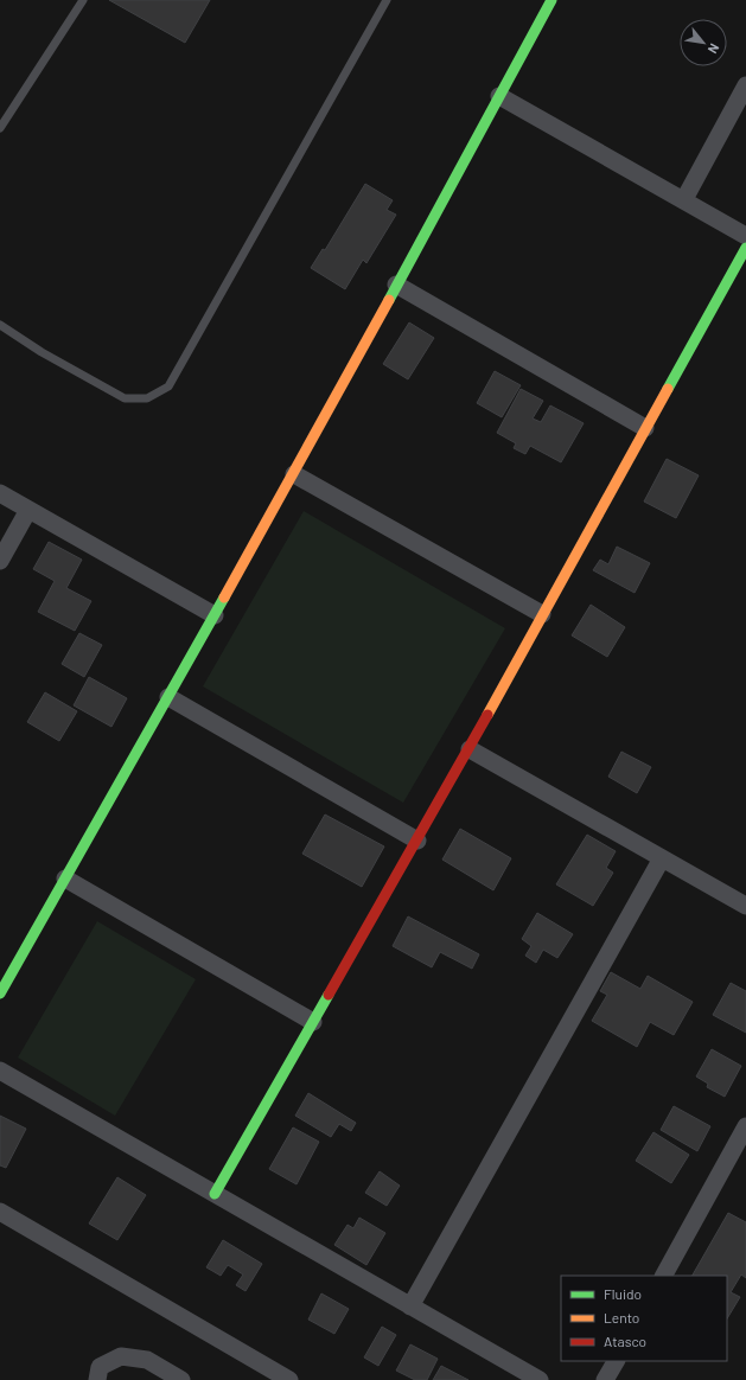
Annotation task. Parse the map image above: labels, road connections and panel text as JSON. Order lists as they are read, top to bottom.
{
  "legend": ["Fluido", "Lento", "Atasco"],
  "north": "bottom right"
}
